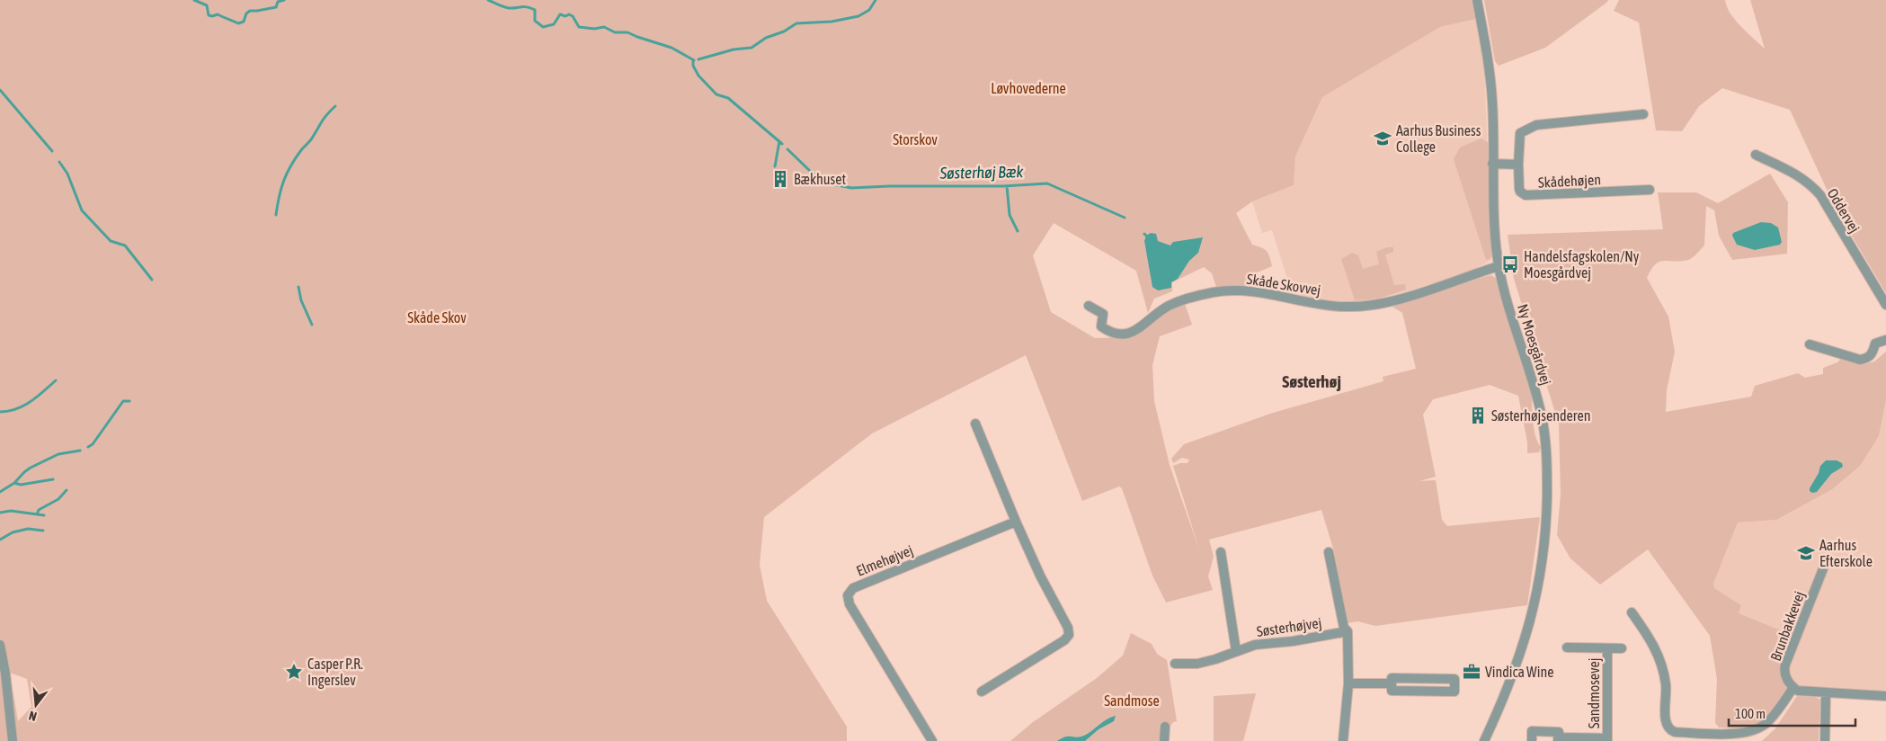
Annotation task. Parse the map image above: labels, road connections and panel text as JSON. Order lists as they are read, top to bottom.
{
  "streets": {
    "street": [
      "Skådehøjen",
      "Oddervej",
      "Skåde Skovvej",
      "Ny Moesgårdvej",
      "Elmehøjvej",
      "Brunbakkevej",
      "Søsterhøjvej",
      "Sandmosevej"
    ]
  },
  "crossings": [
    ["Skåde Skovvej", "Ny Moesgårdvej"]
  ],
  "districts": ["Søsterhøj"],
  "water": ["Søsterhøj Bæk"],
  "parks": [
    "Løvhovederne",
    "Storskov",
    "Skåde Skov",
    "Sandmose"
  ],
  "places": {
    "school or university": ["Aarhus Business College", "Aarhus Efterskole"],
    "building": ["Bækhuset", "Søsterhøjsenderen"],
    "bus stop": ["Handelsfagskolen/Ny Moesgårdvej"],
    "place": ["Casper P.R. Ingerslev"],
    "office": ["Vindica Wine"]
  },
  "scale_bar": "100 m",
  "north": "bottom"
}
